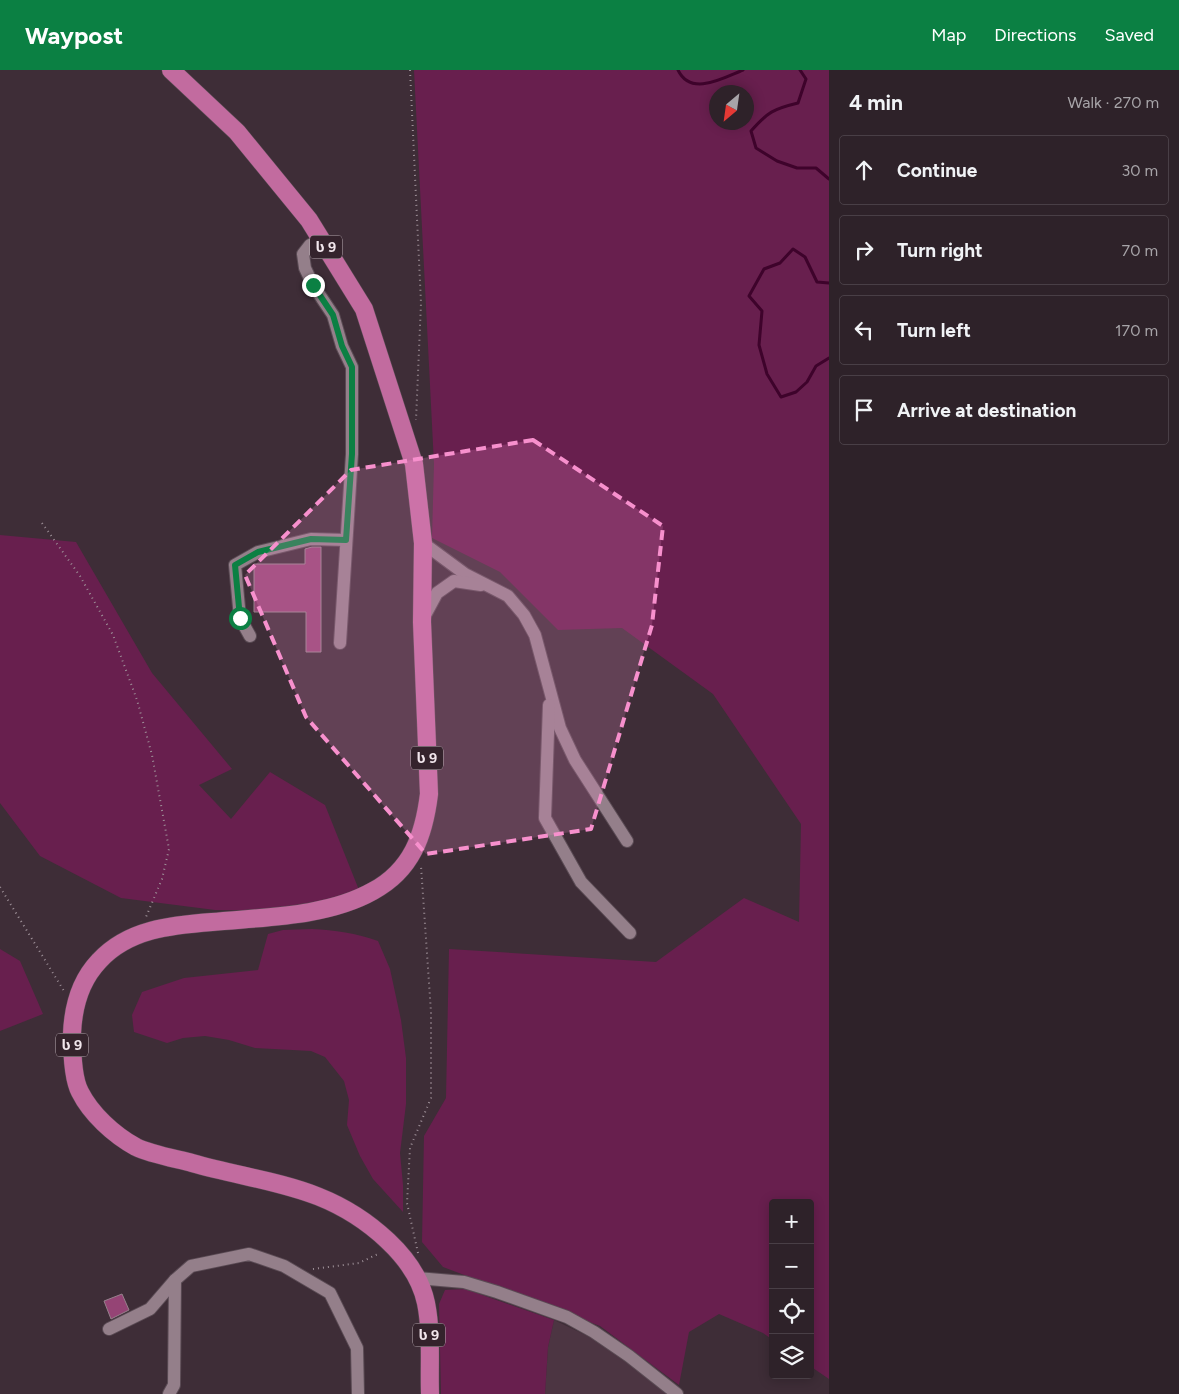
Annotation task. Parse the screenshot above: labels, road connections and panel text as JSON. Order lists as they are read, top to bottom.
{
  "streets": {
    "highway": ["ს 9"]
  },
  "north": "bottom left",
  "page": {
    "header": "Waypost",
    "nav": ["Map", "Directions", "Saved"],
    "heading": ["4 min", "Walk · 270 m"],
    "list": [
      ["Continue", "30 m"],
      ["Turn right", "70 m"],
      ["Turn left", "170 m"],
      "Arrive at destination"
    ],
    "map_buttons": ["+", "−"]
  }
}
